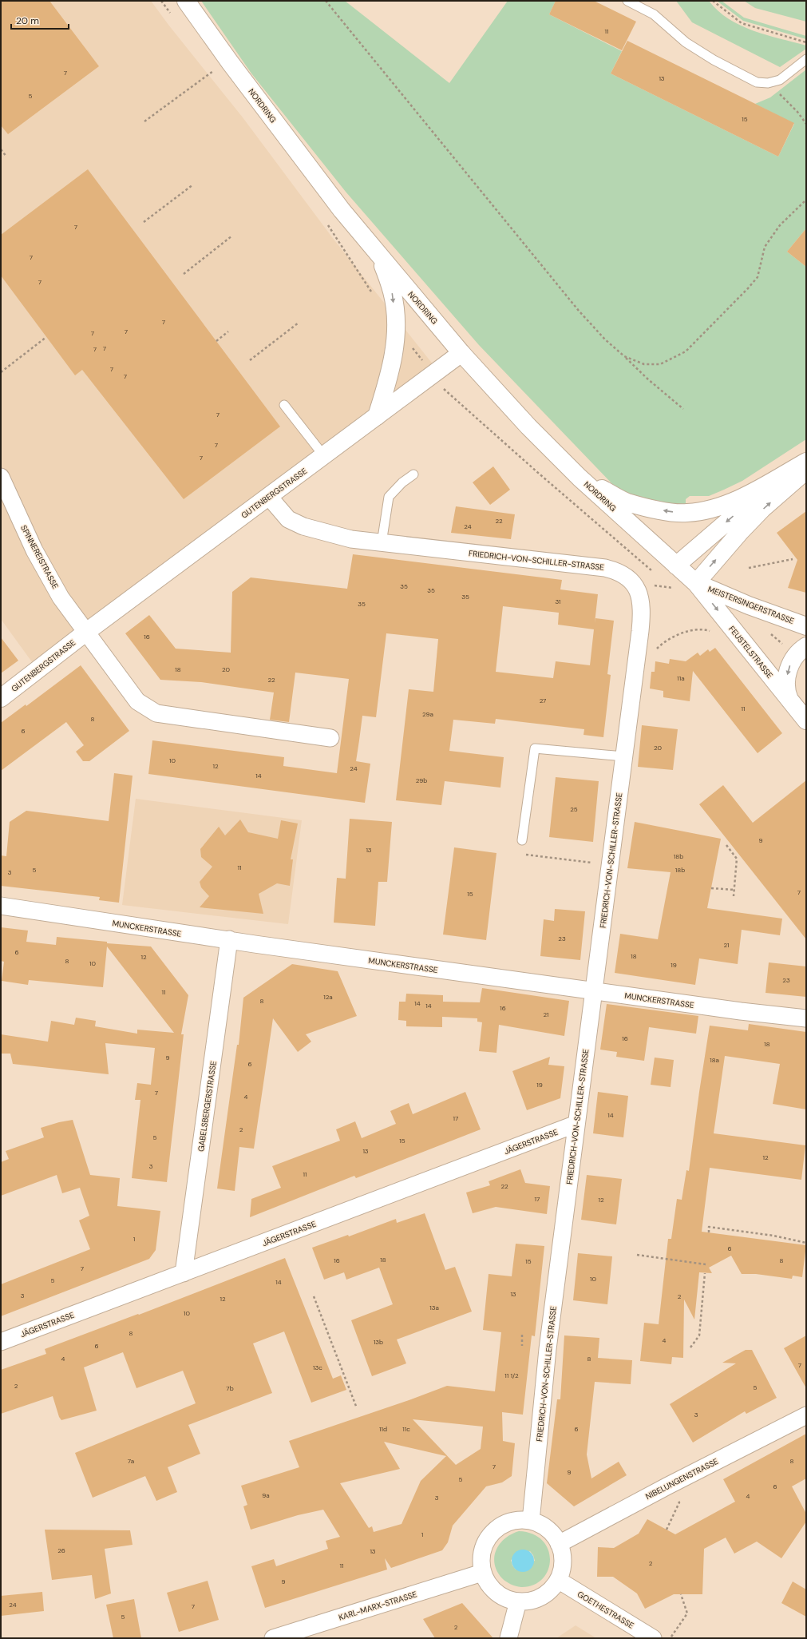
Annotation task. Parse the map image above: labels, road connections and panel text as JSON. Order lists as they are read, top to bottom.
{
  "streets": {
    "main road": [
      "NORDRING",
      "GUTENBERGSTRASSE",
      "MEISTERSINGERSTRASSE",
      "FEUSTELSTRASSE"
    ],
    "street": [
      "SPINNEREISTRASSE",
      "FRIEDRICH-VON-SCHILLER-STRASSE",
      "MUNCKERSTRASSE",
      "GABELSBERGERSTRASSE",
      "JÄGERSTRASSE",
      "NIBELUNGENSTRASSE",
      "KARL-MARX-STRASSE",
      "GOETHESTRASSE"
    ]
  },
  "crossings": [
    ["NORDRING", "GUTENBERGSTRASSE"],
    ["NORDRING", "MEISTERSINGERSTRASSE"],
    ["NORDRING", "FEUSTELSTRASSE"],
    ["GUTENBERGSTRASSE", "SPINNEREISTRASSE"],
    ["GUTENBERGSTRASSE", "FRIEDRICH-VON-SCHILLER-STRASSE"],
    ["FRIEDRICH-VON-SCHILLER-STRASSE", "MUNCKERSTRASSE"],
    ["FRIEDRICH-VON-SCHILLER-STRASSE", "JÄGERSTRASSE"],
    ["FRIEDRICH-VON-SCHILLER-STRASSE", "NIBELUNGENSTRASSE"],
    ["FRIEDRICH-VON-SCHILLER-STRASSE", "KARL-MARX-STRASSE"],
    ["FRIEDRICH-VON-SCHILLER-STRASSE", "GOETHESTRASSE"],
    ["MEISTERSINGERSTRASSE", "FEUSTELSTRASSE"],
    ["MUNCKERSTRASSE", "GABELSBERGERSTRASSE"],
    ["GABELSBERGERSTRASSE", "JÄGERSTRASSE"],
    ["NIBELUNGENSTRASSE", "KARL-MARX-STRASSE"],
    ["NIBELUNGENSTRASSE", "GOETHESTRASSE"],
    ["KARL-MARX-STRASSE", "GOETHESTRASSE"]
  ],
  "one_way": ["FEUSTELSTRASSE"],
  "house_numbers": [
    "11",
    "7",
    "13",
    "5",
    "15",
    "7",
    "7",
    "7",
    "7",
    "7",
    "7",
    "7",
    "7",
    "7",
    "7",
    "7",
    "7",
    "7",
    "22",
    "24",
    "35",
    "35",
    "35",
    "31",
    "35",
    "16",
    "18",
    "20",
    "11a",
    "22",
    "27",
    "11",
    "29a",
    "8",
    "6",
    "20",
    "10",
    "12",
    "24",
    "14",
    "29b",
    "25",
    "9",
    "13",
    "18b",
    "11",
    "5",
    "18b",
    "3",
    "7",
    "15",
    "23",
    "21",
    "6",
    "18",
    "12",
    "8",
    "10",
    "19",
    "23",
    "11",
    "12a",
    "8",
    "14",
    "14",
    "16",
    "21",
    "16",
    "18",
    "9",
    "18a",
    "6",
    "19",
    "7",
    "4",
    "14",
    "17",
    "2",
    "5",
    "15",
    "13",
    "12",
    "3",
    "11",
    "22",
    "17",
    "12",
    "1",
    "6",
    "18",
    "16",
    "8",
    "15",
    "7",
    "10",
    "5",
    "14",
    "13",
    "3",
    "2",
    "12",
    "13a",
    "10",
    "8",
    "4",
    "13b",
    "6",
    "4",
    "8",
    "7",
    "13c",
    "11 1/2",
    "2",
    "5",
    "7b",
    "3",
    "11d",
    "11c",
    "6",
    "7a",
    "8",
    "7",
    "9",
    "5",
    "6",
    "9a",
    "4",
    "3",
    "1",
    "26",
    "13",
    "2",
    "11",
    "9",
    "24",
    "7",
    "5",
    "2"
  ],
  "scale_bar": "20 m"
}
